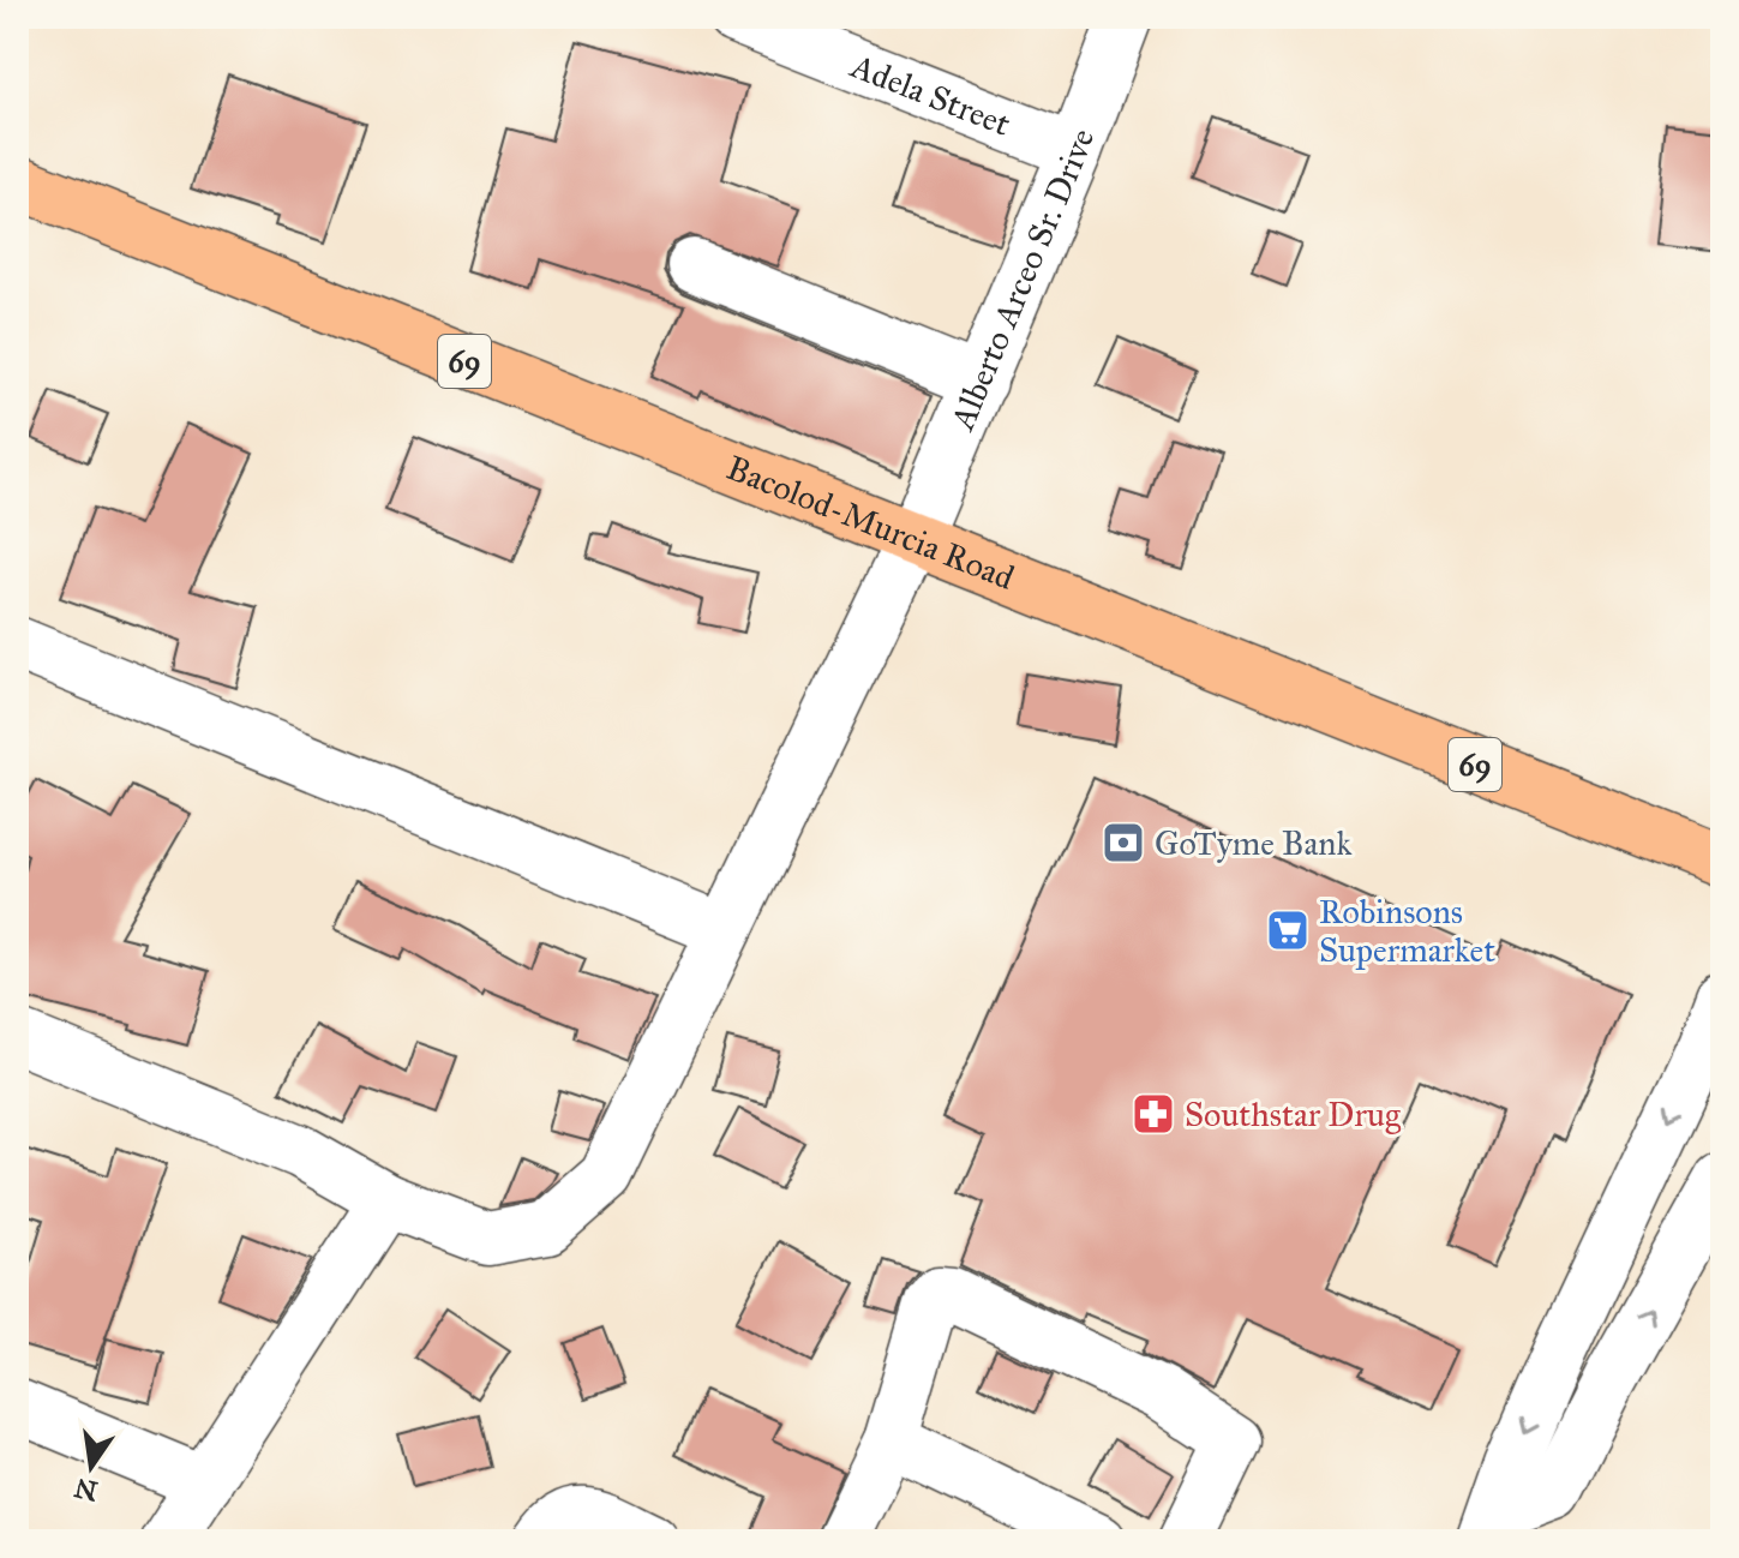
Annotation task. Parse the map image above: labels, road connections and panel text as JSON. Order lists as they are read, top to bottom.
{
  "streets": {
    "main road": ["69", "Bacolod-Murcia Road"],
    "street": ["Adela Street", "Alberto Arceo Sr. Drive"]
  },
  "crossings": [
    ["Adela Street", "Alberto Arceo Sr. Drive"],
    ["Alberto Arceo Sr. Drive", "Bacolod-Murcia Road"]
  ],
  "places": {
    "bank": ["GoTyme Bank"],
    "supermarket": ["Robinsons Supermarket"],
    "pharmacy": ["Southstar Drug"]
  },
  "north": "bottom"
}
